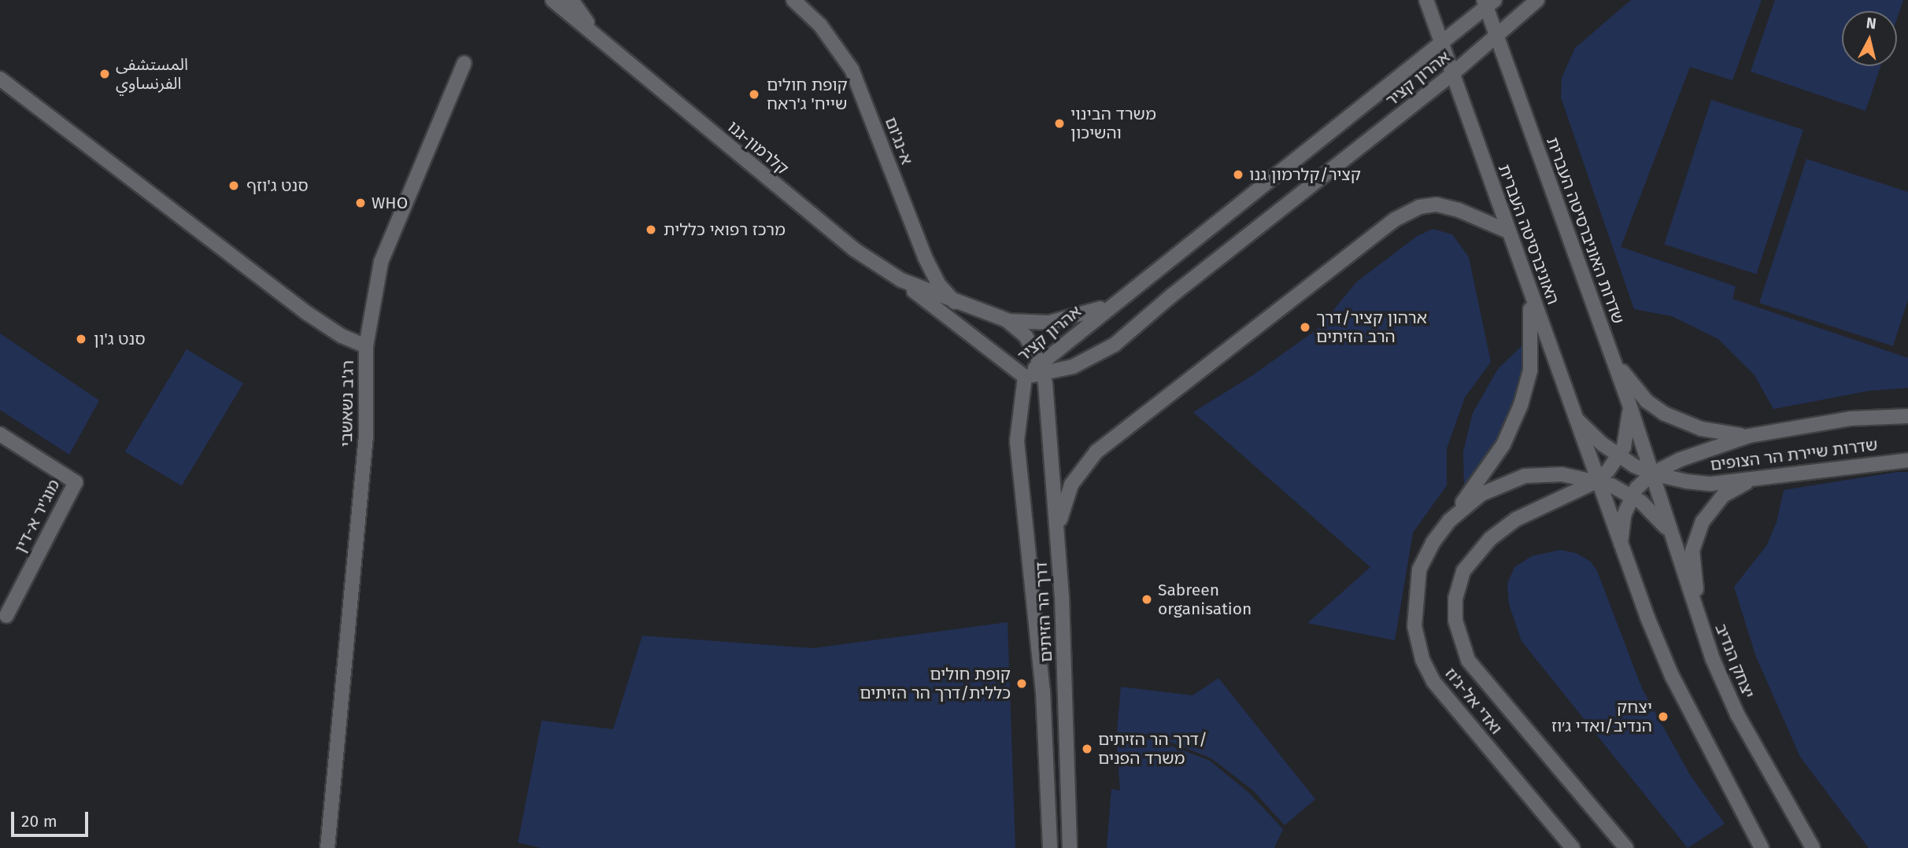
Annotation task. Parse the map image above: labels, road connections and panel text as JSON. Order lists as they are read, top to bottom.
{
  "streets": {
    "street": [
      "אהרון קציר",
      "א-נג'ום",
      "קלרמון-גנו",
      "שדרות האוניברסיטה העברית",
      "האוניברסיטה העברית",
      "רג'ב נשאשבי",
      "שדרות שיירת הר הצופים",
      "מוג'יר א-דין",
      "דרך הר הזיתים",
      "יצחק הנדיב",
      "ואדי אל-ג'וז"
    ]
  },
  "crossings": [
    ["אהרון קציר", "קלרמון-גנו"],
    ["אהרון קציר", "שדרות האוניברסיטה העברית"],
    ["אהרון קציר", "האוניברסיטה העברית"],
    ["אהרון קציר", "דרך הר הזיתים"],
    ["א-נג'ום", "קלרמון-גנו"],
    ["קלרמון-גנו", "דרך הר הזיתים"],
    ["שדרות האוניברסיטה העברית", "שדרות שיירת הר הצופים"],
    ["שדרות האוניברסיטה העברית", "יצחק הנדיב"],
    ["שדרות האוניברסיטה העברית", "ואדי אל-ג'וז"],
    ["האוניברסיטה העברית", "שדרות שיירת הר הצופים"],
    ["האוניברסיטה העברית", "ואדי אל-ג'וז"],
    ["שדרות שיירת הר הצופים", "יצחק הנדיב"],
    ["שדרות שיירת הר הצופים", "ואדי אל-ג'וז"],
    ["יצחק הנדיב", "ואדי אל-ג'וז"]
  ],
  "places": [
    "المستشفى الفرنساوي",
    "קופת חולים שייח' ג'ראח",
    "משרד הבינוי והשיכון",
    "קציר/קלרמון גנו",
    "סנט ג'וזף",
    "WHO",
    "מרכז רפואי כללית",
    "ארהון קציר/דרך הרב הזיתים",
    "סנט ג'ון",
    "Sabreen organisation",
    "קופת חולים כללית/דרך הר הזיתים",
    "יצחק הנדיב/ואדי ג׳וז",
    "דרך הר הזיתים/ משרד הפנים"
  ],
  "scale_bar": "20 m",
  "north": "top"
}
